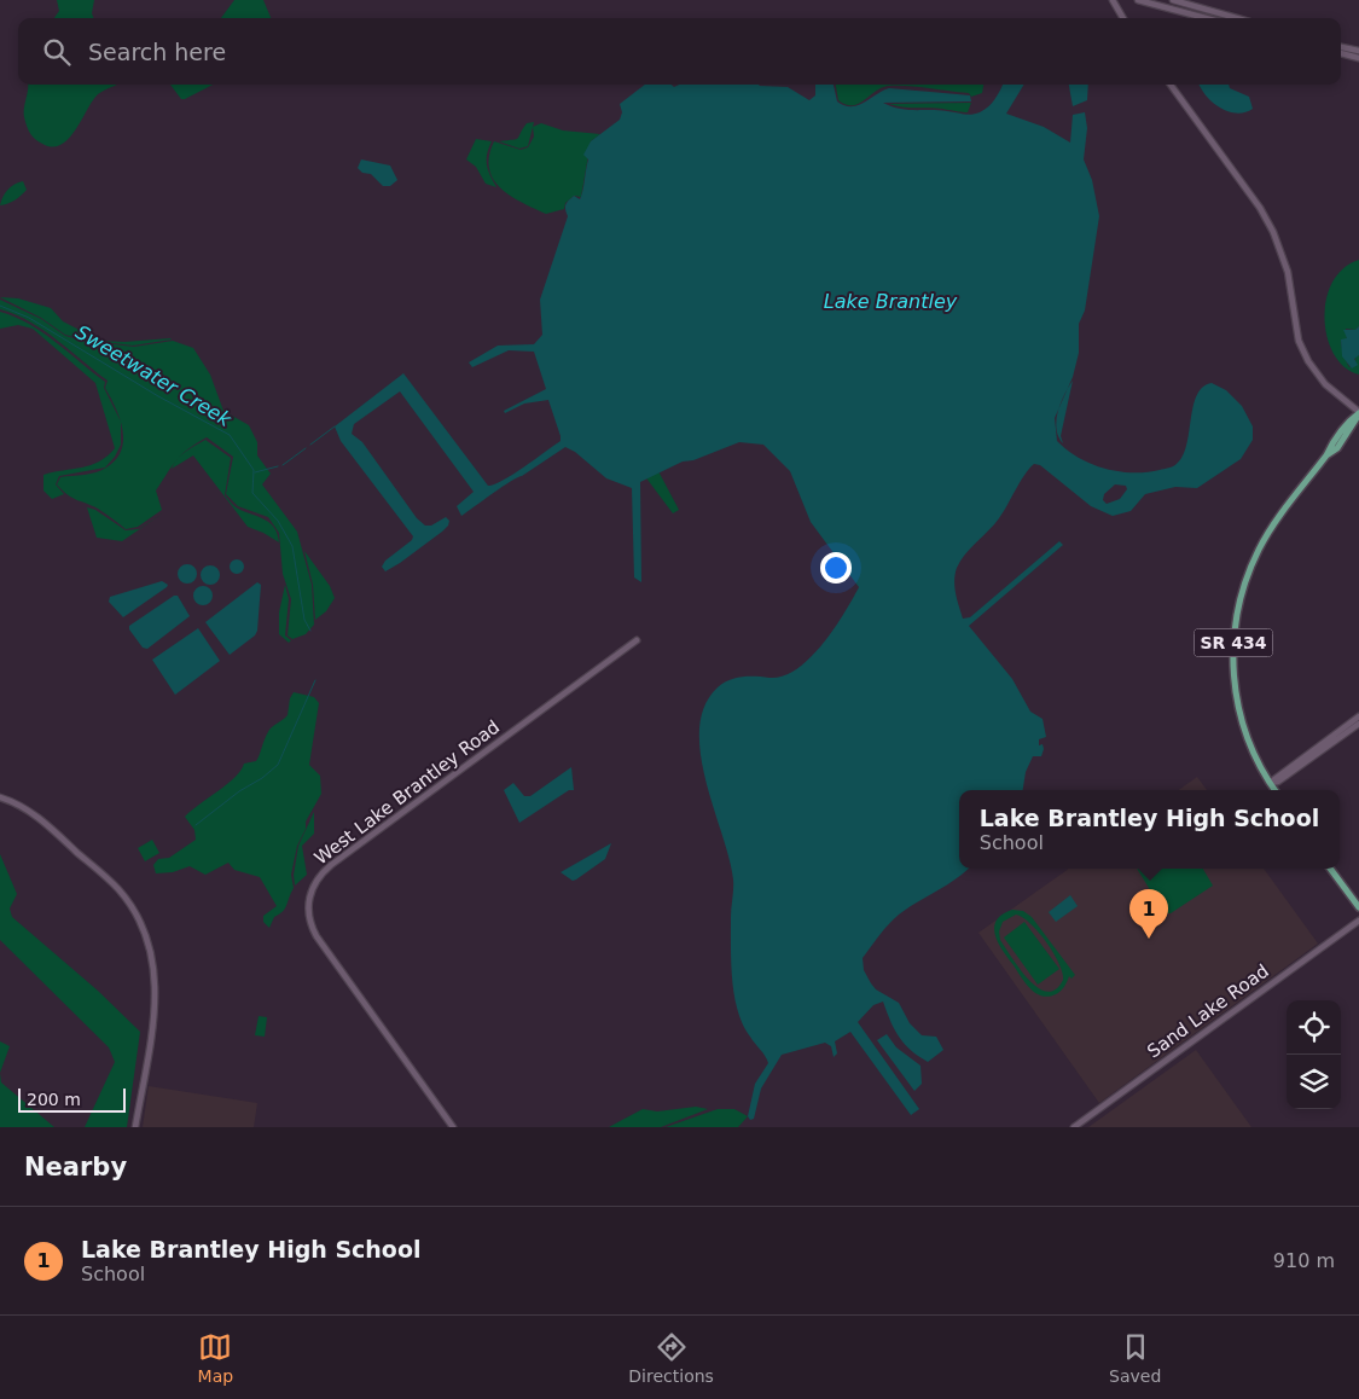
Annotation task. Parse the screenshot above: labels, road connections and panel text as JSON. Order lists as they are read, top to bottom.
{
  "streets": {
    "main road": ["SR 434"],
    "street": ["West Lake Brantley Road", "Sand Lake Road"]
  },
  "water": ["Lake Brantley", "Sweetwater Creek"],
  "scale_bar": "200 m",
  "page": {
    "search": "Search here",
    "popup": ["Lake Brantley High School", "School"],
    "pins": "1",
    "scale": "200 m",
    "heading": "Nearby",
    "list": [
      {
        "mark": "1",
        "name": "Lake Brantley High School",
        "note": "School",
        "value": "910 m"
      }
    ],
    "nav": ["Map", "Directions", "Saved"]
  }
}
